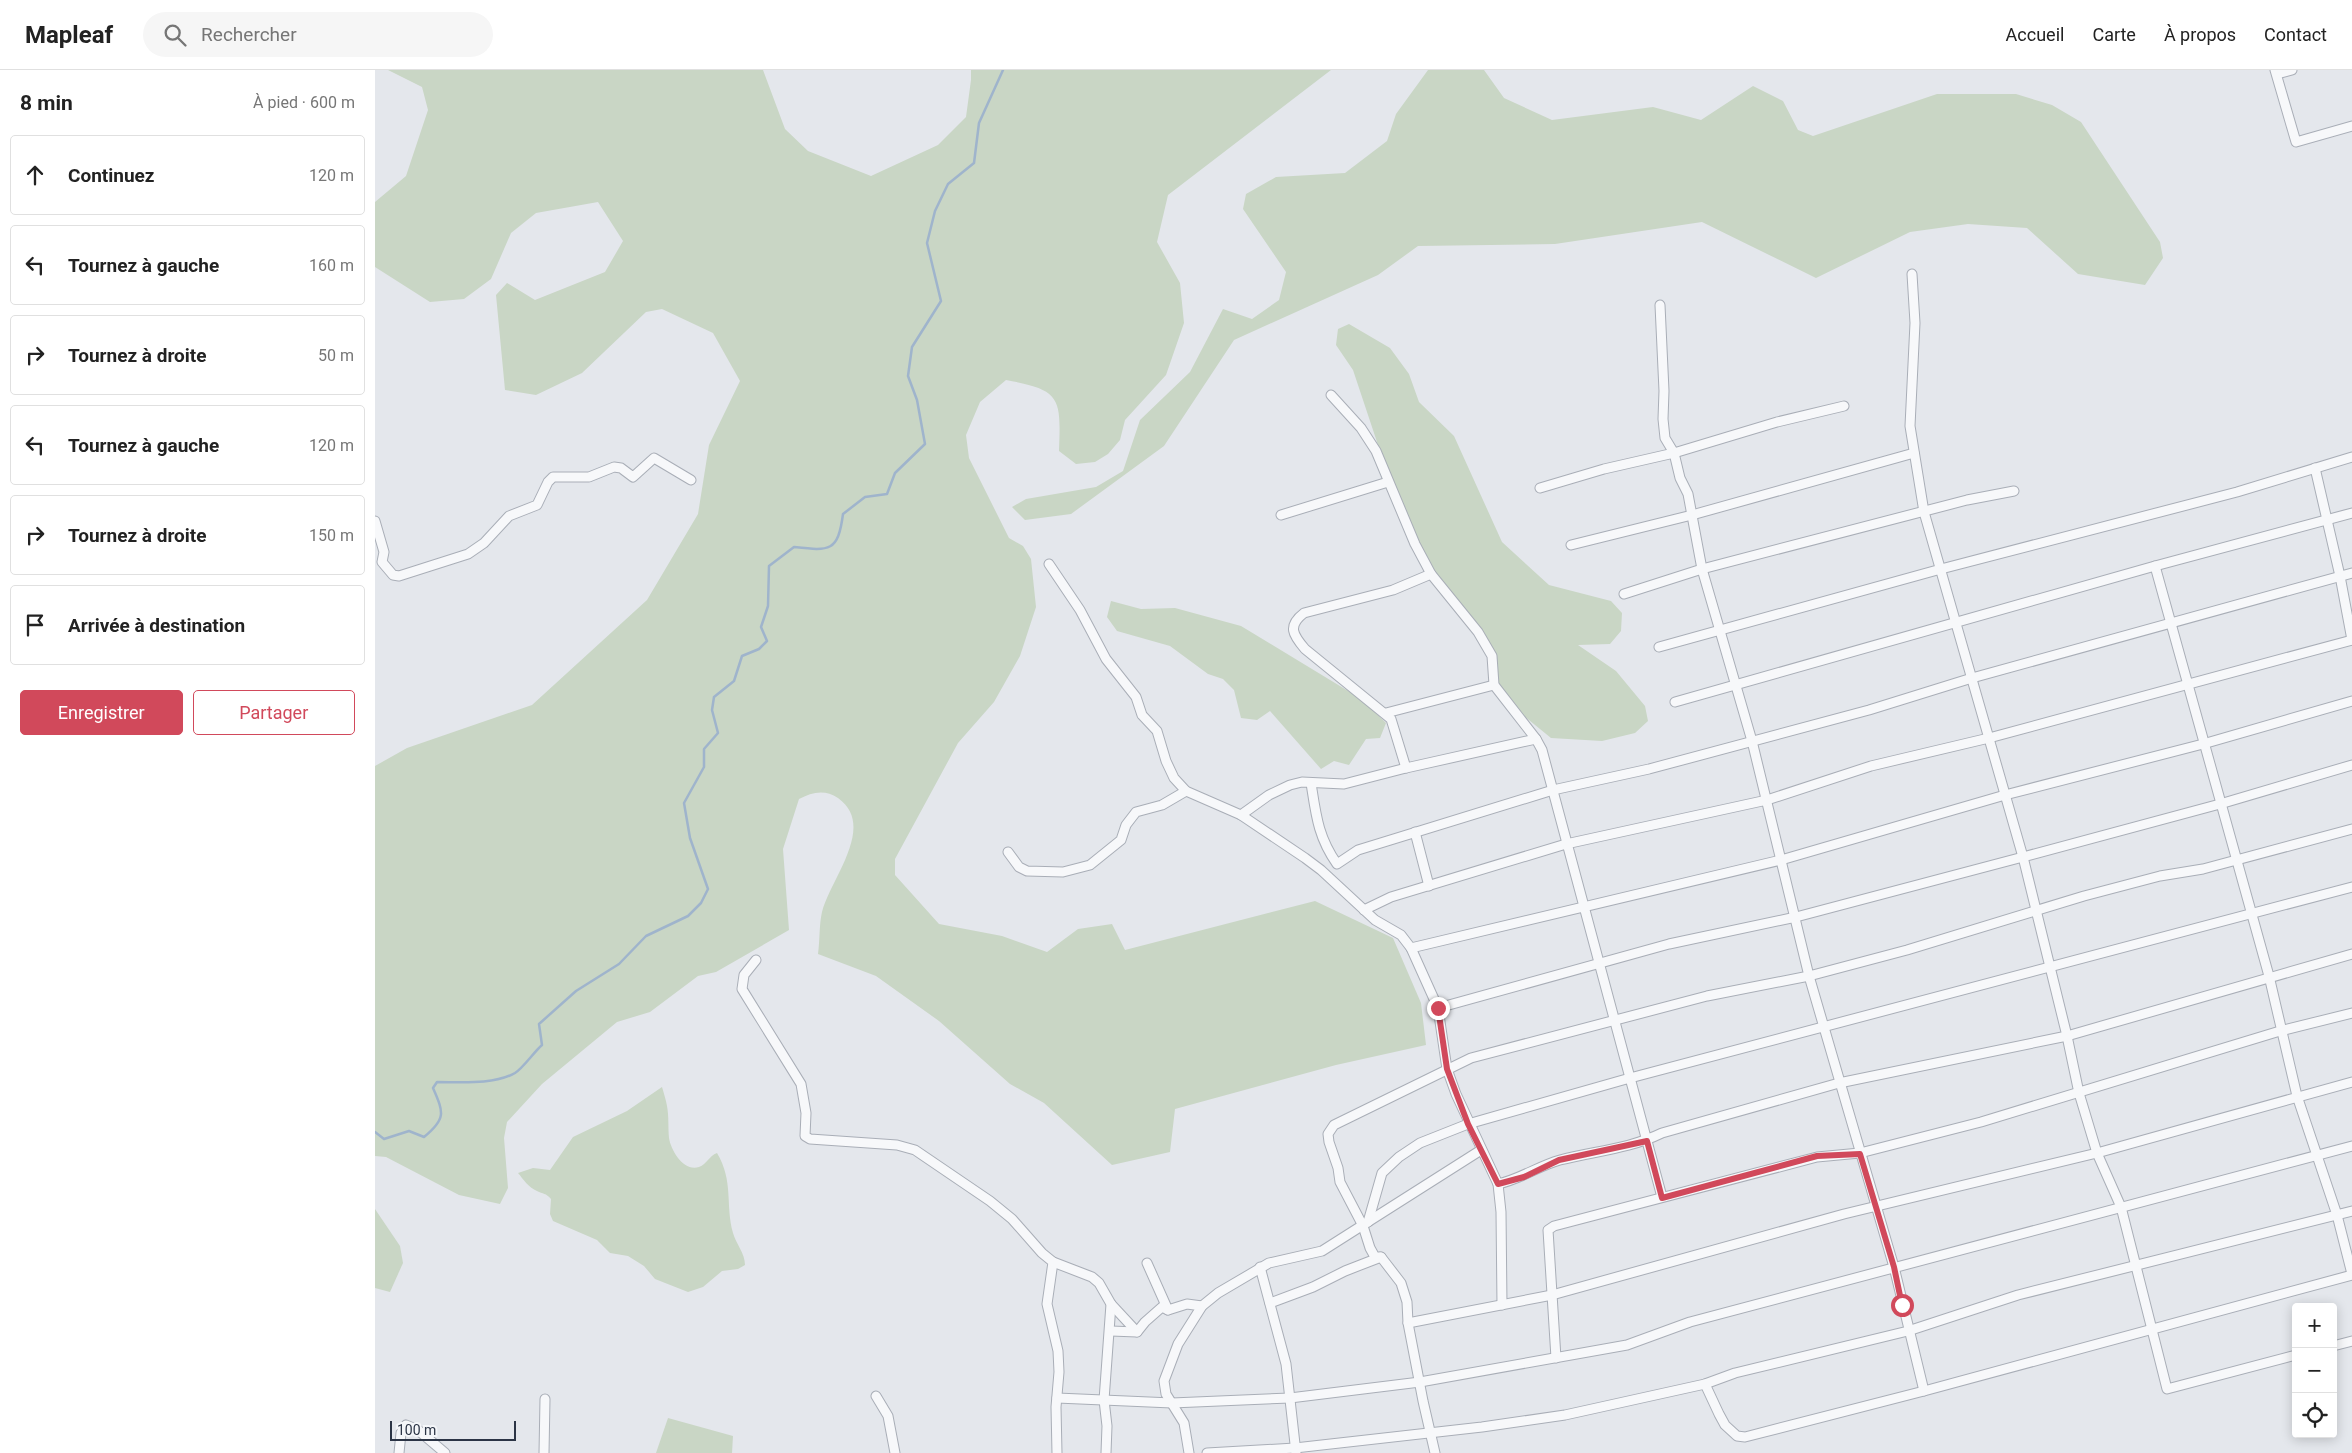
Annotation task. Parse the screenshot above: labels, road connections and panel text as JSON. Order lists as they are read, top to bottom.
{
  "scale_bar": "100 m",
  "page": {
    "header": "Mapleaf",
    "search": "Rechercher",
    "nav": [
      "Accueil",
      "Carte",
      "À propos",
      "Contact"
    ],
    "heading": ["8 min", "À pied · 600 m"],
    "list": [
      ["Continuez", "120 m"],
      ["Tournez à gauche", "160 m"],
      ["Tournez à droite", "50 m"],
      ["Tournez à gauche", "120 m"],
      ["Tournez à droite", "150 m"],
      "Arrivée à destination"
    ],
    "buttons": ["Enregistrer", "Partager"],
    "map_buttons": ["+", "−"],
    "scale": "100 m"
  }
}
